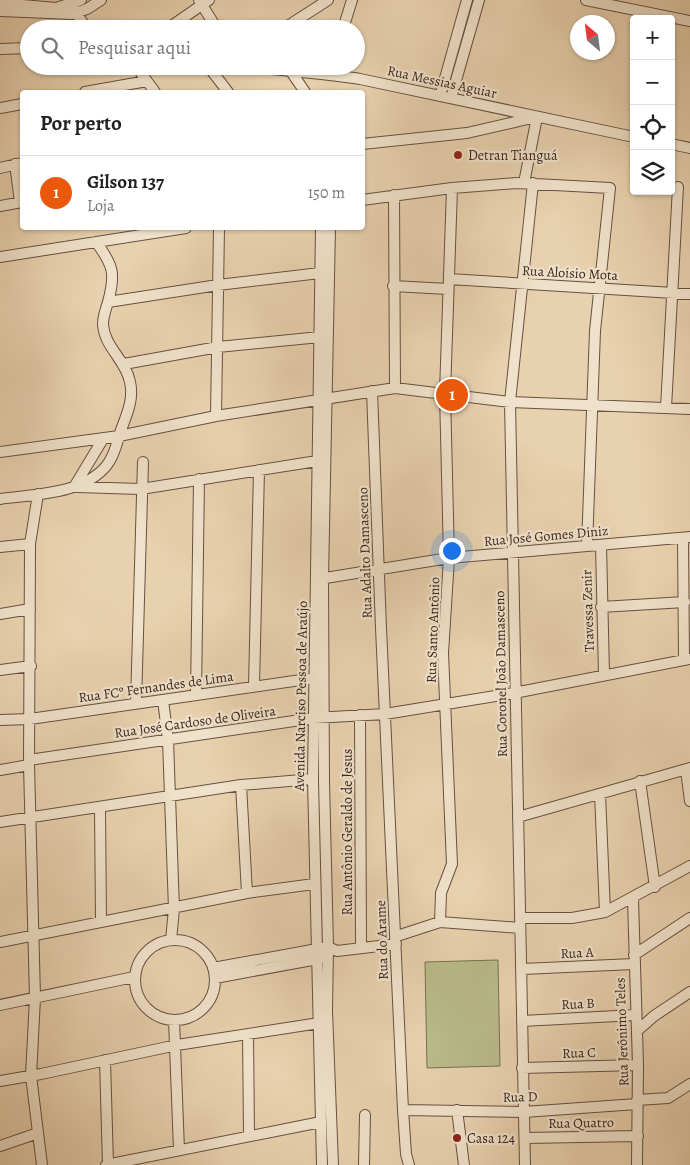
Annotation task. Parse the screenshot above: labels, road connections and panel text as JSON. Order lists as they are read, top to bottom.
{
  "streets": {
    "street": [
      "Rua Messias Aguiar",
      "Rua Aloísio Mota",
      "Rua José Gomes Diniz",
      "Rua Adalto Damasceno",
      "Travessa Zenir",
      "Rua Santo Antônio",
      "Rua Coronel João Damasceno",
      "Rua FCº Fernandes de Lima",
      "Avenida Narciso Pessoa de Araújo",
      "Rua José Cardoso de Oliveira",
      "Rua Antônio Geraldo de Jesus",
      "Rua do Arame",
      "Rua A",
      "Rua B",
      "Rua Jerônimo Teles",
      "Rua C",
      "Rua D",
      "Rua Quatro"
    ]
  },
  "crossings": [
    ["Rua Messias Aguiar", "Rua Coronel João Damasceno"],
    ["Rua Aloísio Mota", "Rua Santo Antônio"],
    ["Rua Aloísio Mota", "Rua Coronel João Damasceno"],
    ["Rua José Gomes Diniz", "Rua Adalto Damasceno"],
    ["Rua José Gomes Diniz", "Travessa Zenir"],
    ["Rua José Gomes Diniz", "Rua Santo Antônio"],
    ["Rua José Gomes Diniz", "Rua Coronel João Damasceno"],
    ["Rua José Gomes Diniz", "Avenida Narciso Pessoa de Araújo"],
    ["Rua Adalto Damasceno", "Rua José Cardoso de Oliveira"],
    ["Rua Adalto Damasceno", "Rua do Arame"],
    ["Travessa Zenir", "Rua José Cardoso de Oliveira"],
    ["Rua Santo Antônio", "Rua José Cardoso de Oliveira"],
    ["Rua Coronel João Damasceno", "Rua José Cardoso de Oliveira"],
    ["Rua Coronel João Damasceno", "Rua A"],
    ["Rua Coronel João Damasceno", "Rua B"],
    ["Rua Coronel João Damasceno", "Rua C"],
    ["Rua Coronel João Damasceno", "Rua D"],
    ["Rua Coronel João Damasceno", "Rua Quatro"],
    ["Rua FCº Fernandes de Lima", "Avenida Narciso Pessoa de Araújo"],
    ["Avenida Narciso Pessoa de Araújo", "Rua José Cardoso de Oliveira"],
    ["Rua José Cardoso de Oliveira", "Rua Antônio Geraldo de Jesus"],
    ["Rua José Cardoso de Oliveira", "Rua do Arame"],
    ["Rua do Arame", "Rua D"],
    ["Rua A", "Rua Jerônimo Teles"],
    ["Rua B", "Rua Jerônimo Teles"],
    ["Rua Jerônimo Teles", "Rua C"],
    ["Rua Jerônimo Teles", "Rua D"],
    ["Rua Jerônimo Teles", "Rua Quatro"]
  ],
  "places": ["Detran Tianguá", "Casa 124"],
  "north": "top left",
  "page": {
    "map_buttons": ["+", "−"],
    "search": "Pesquisar aqui",
    "heading": "Por perto",
    "list": [
      {
        "mark": "1",
        "name": "Gilson 137",
        "note": "Loja",
        "value": "150 m"
      }
    ],
    "pins": "1"
  }
}
